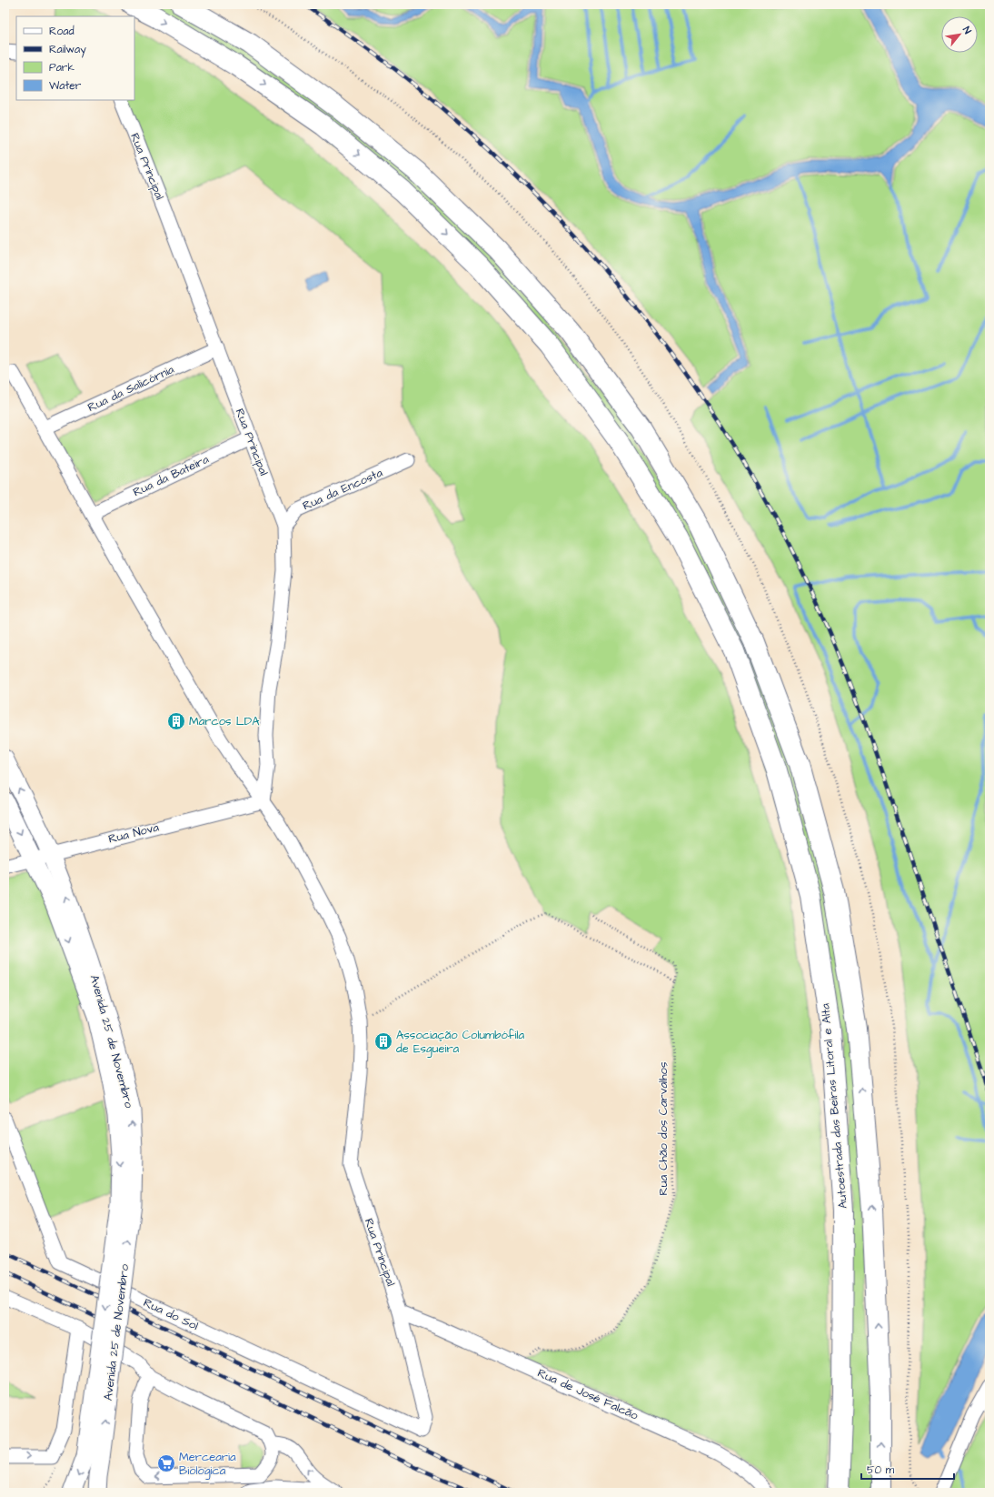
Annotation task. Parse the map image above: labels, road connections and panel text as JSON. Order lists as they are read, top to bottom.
{
  "streets": {
    "highway": ["Autoestrada das Beiras Litoral e Alta"],
    "street": [
      "Rua Principal",
      "Rua da Salicórnia",
      "Rua da Bateira",
      "Rua da Encosta",
      "Rua Nova",
      "Avenida 25 de Novembro",
      "Rua do Sol",
      "Rua de José Falcão"
    ],
    "path": ["Rua Chão dos Carvalhos"]
  },
  "crossings": [
    ["Rua Principal", "Rua da Salicórnia"],
    ["Rua Principal", "Rua da Bateira"],
    ["Rua Principal", "Rua da Encosta"],
    ["Rua Principal", "Rua Nova"],
    ["Rua Principal", "Rua do Sol"],
    ["Rua Principal", "Rua de José Falcão"],
    ["Rua Nova", "Avenida 25 de Novembro"],
    ["Rua Chão dos Carvalhos", "Rua de José Falcão"]
  ],
  "places": {
    "building": ["Marcos LDA", "Associação Columbófila de Esgueira"],
    "supermarket": ["Mercearia Biologica"]
  },
  "legend": [
    "Road",
    "Railway",
    "Park",
    "Water"
  ],
  "scale_bar": "50 m",
  "north": "top right"
}
